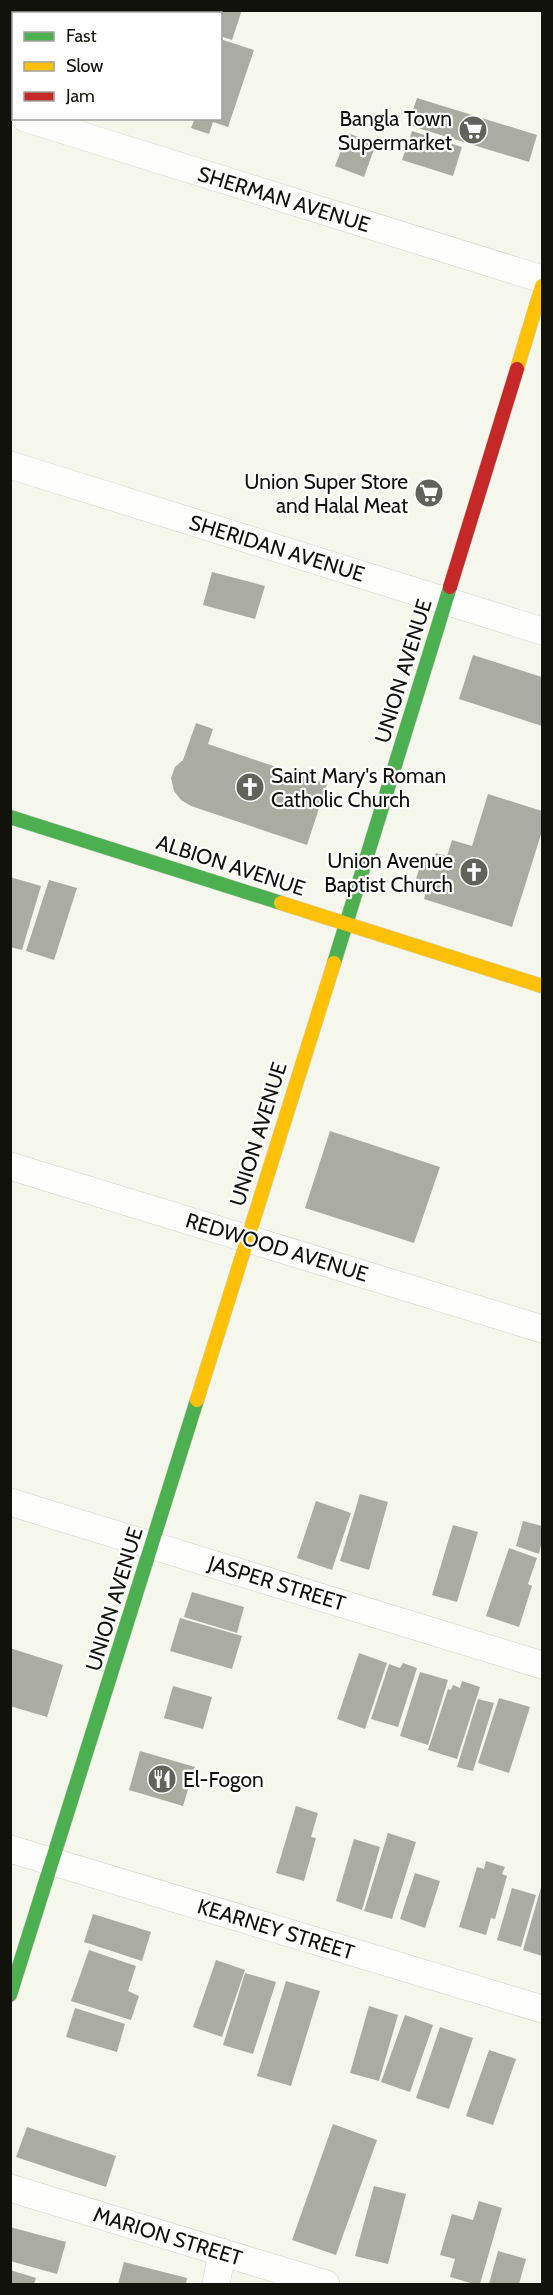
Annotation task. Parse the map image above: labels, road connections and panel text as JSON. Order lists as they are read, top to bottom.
{
  "streets": {
    "main road": ["UNION AVENUE", "ALBION AVENUE"],
    "street": [
      "SHERMAN AVENUE",
      "SHERIDAN AVENUE",
      "REDWOOD AVENUE",
      "JASPER STREET",
      "KEARNEY STREET",
      "MARION STREET"
    ]
  },
  "crossings": [
    ["SHERIDAN AVENUE", "UNION AVENUE"],
    ["UNION AVENUE", "ALBION AVENUE"],
    ["UNION AVENUE", "REDWOOD AVENUE"],
    ["UNION AVENUE", "JASPER STREET"],
    ["UNION AVENUE", "KEARNEY STREET"]
  ],
  "places": {
    "supermarket": ["Bangla Town Supermarket", "Union Super Store and Halal Meat"],
    "church": ["Saint Mary's Roman Catholic Church", "Union Avenue Baptist Church"],
    "restaurant": ["El-Fogon"]
  },
  "legend": ["Fast", "Slow", "Jam"]
}
